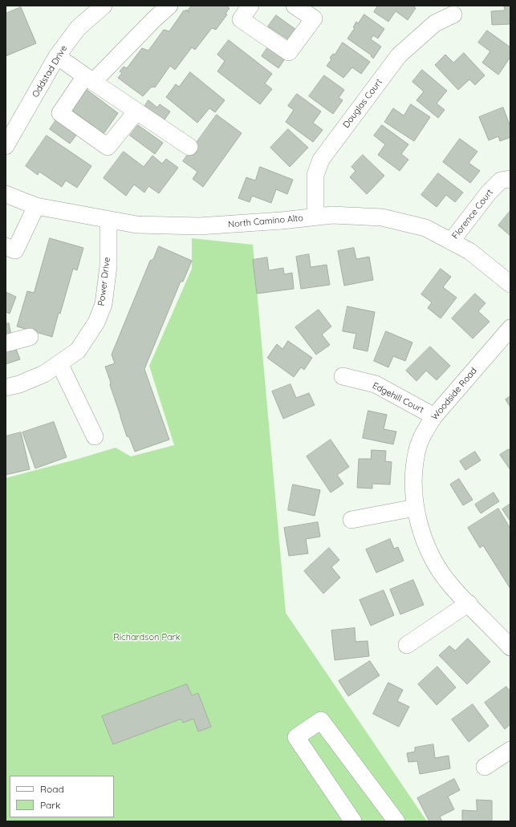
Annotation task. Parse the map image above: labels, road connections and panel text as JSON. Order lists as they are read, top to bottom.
{
  "streets": {
    "street": [
      "Oddstad Drive",
      "Douglas Court",
      "Florence Court",
      "North Camino Alto",
      "Power Drive",
      "Woodside Road",
      "Edgehill Court"
    ]
  },
  "crossings": [
    ["Douglas Court", "North Camino Alto"],
    ["Florence Court", "North Camino Alto"],
    ["North Camino Alto", "Power Drive"],
    ["Woodside Road", "Edgehill Court"]
  ],
  "parks": ["Richardson Park"],
  "legend": ["Road", "Park"]
}
